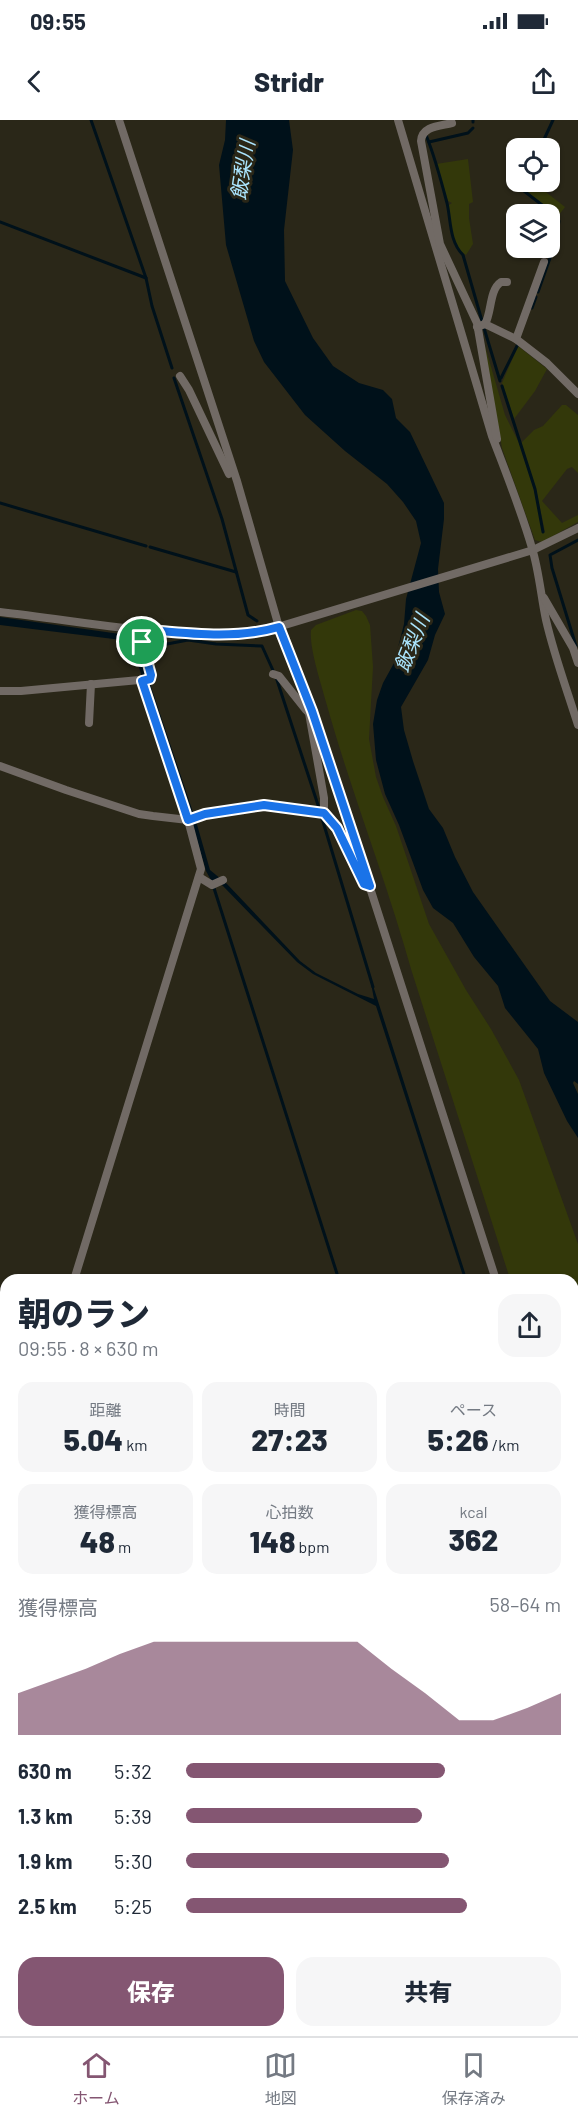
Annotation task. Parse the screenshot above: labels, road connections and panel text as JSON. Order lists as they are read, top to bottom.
{
  "water": ["飯梨川"],
  "page": {
    "status": "09:55",
    "header": "Stridr",
    "heading": ["朝のラン", "09:55 · 8 × 630 m"],
    "stats": [
      ["距離", "5.04 km"],
      ["時間", "27:23"],
      ["ペース", "5:26 /km"],
      ["獲得標高", "48 m"],
      ["心拍数", "148 bpm"],
      ["kcal", "362"]
    ],
    "chart": ["獲得標高", "58–64 m"],
    "list": [
      {
        "name": "630 m",
        "note": "5:32"
      },
      {
        "name": "1.3 km",
        "note": "5:39"
      },
      {
        "name": "1.9 km",
        "note": "5:30"
      },
      {
        "name": "2.5 km",
        "note": "5:25"
      }
    ],
    "buttons": ["保存", "共有"],
    "tabs": ["ホーム", "地図", "保存済み"]
  }
}
